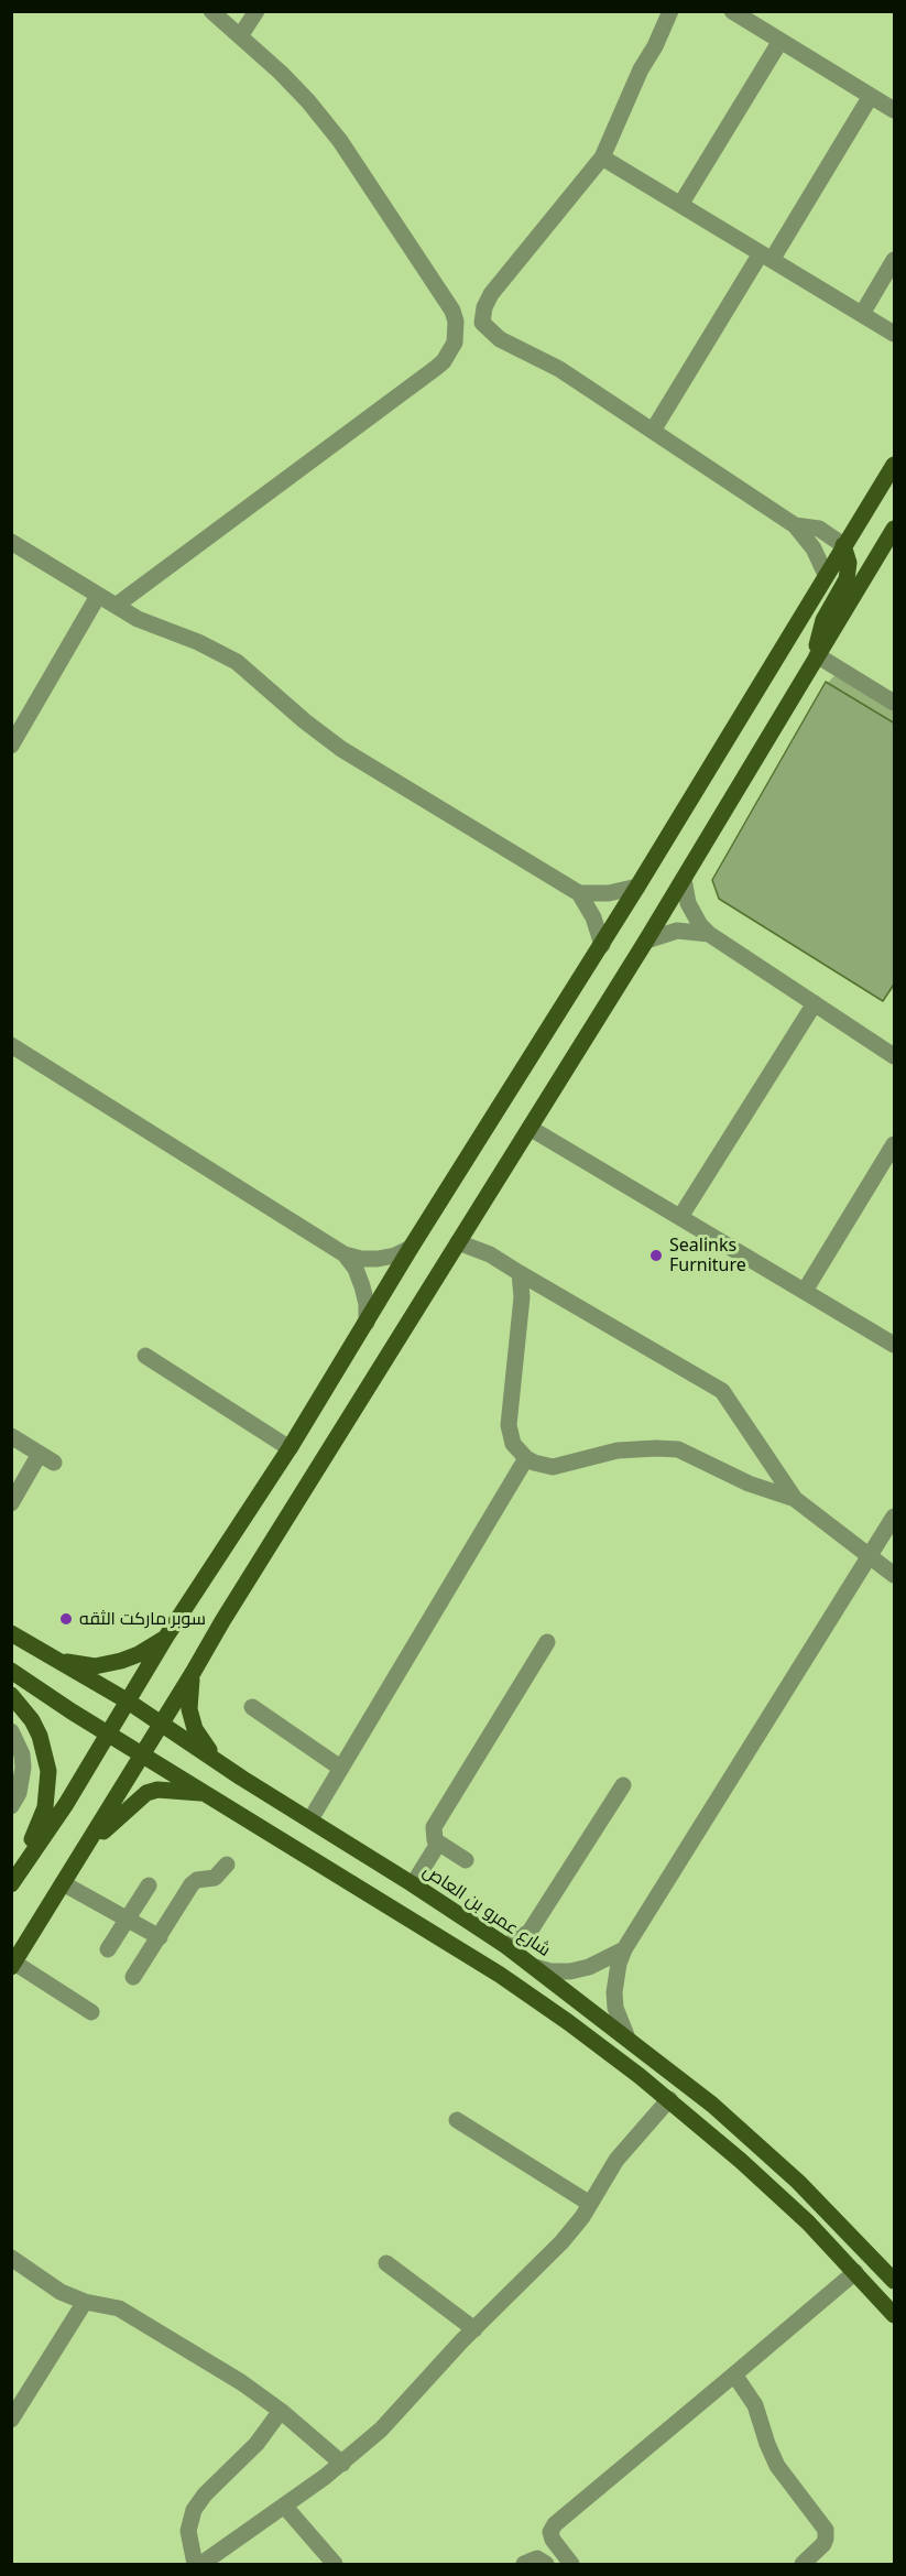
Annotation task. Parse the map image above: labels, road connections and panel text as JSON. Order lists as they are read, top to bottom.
{
  "streets": {
    "main road": ["شارع عمرو بن العاص"]
  },
  "places": ["Sealinks Furniture", "سوبر ماركت الثقه"]
}
